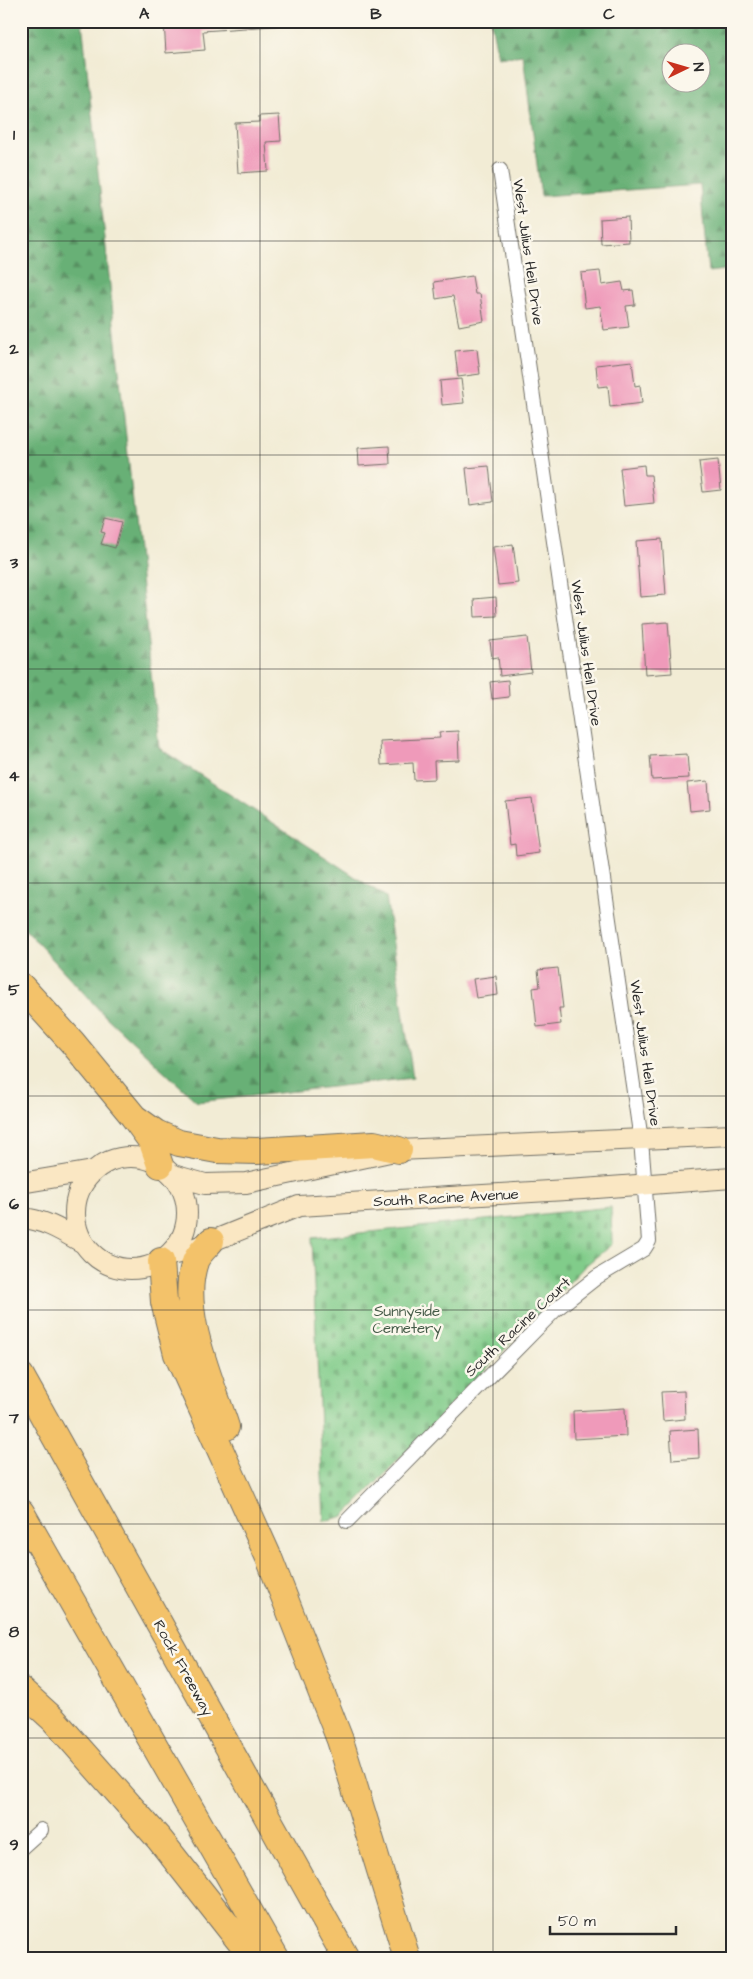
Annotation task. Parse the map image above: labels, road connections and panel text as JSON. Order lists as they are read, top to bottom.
{
  "streets": {
    "highway": ["Rock Freeway"],
    "main road": ["South Racine Avenue"],
    "street": ["West Julius Heil Drive", "South Racine Court"]
  },
  "crossings": [
    ["West Julius Heil Drive", "South Racine Court"],
    ["South Racine Avenue", "South Racine Court"]
  ],
  "parks": ["Sunnyside Cemetery"],
  "scale_bar": "50 m",
  "north": "right",
  "grid": {
    "columns": ["A", "B", "C"],
    "rows": [
      "1",
      "2",
      "3",
      "4",
      "5",
      "6",
      "7",
      "8",
      "9"
    ]
  }
}
